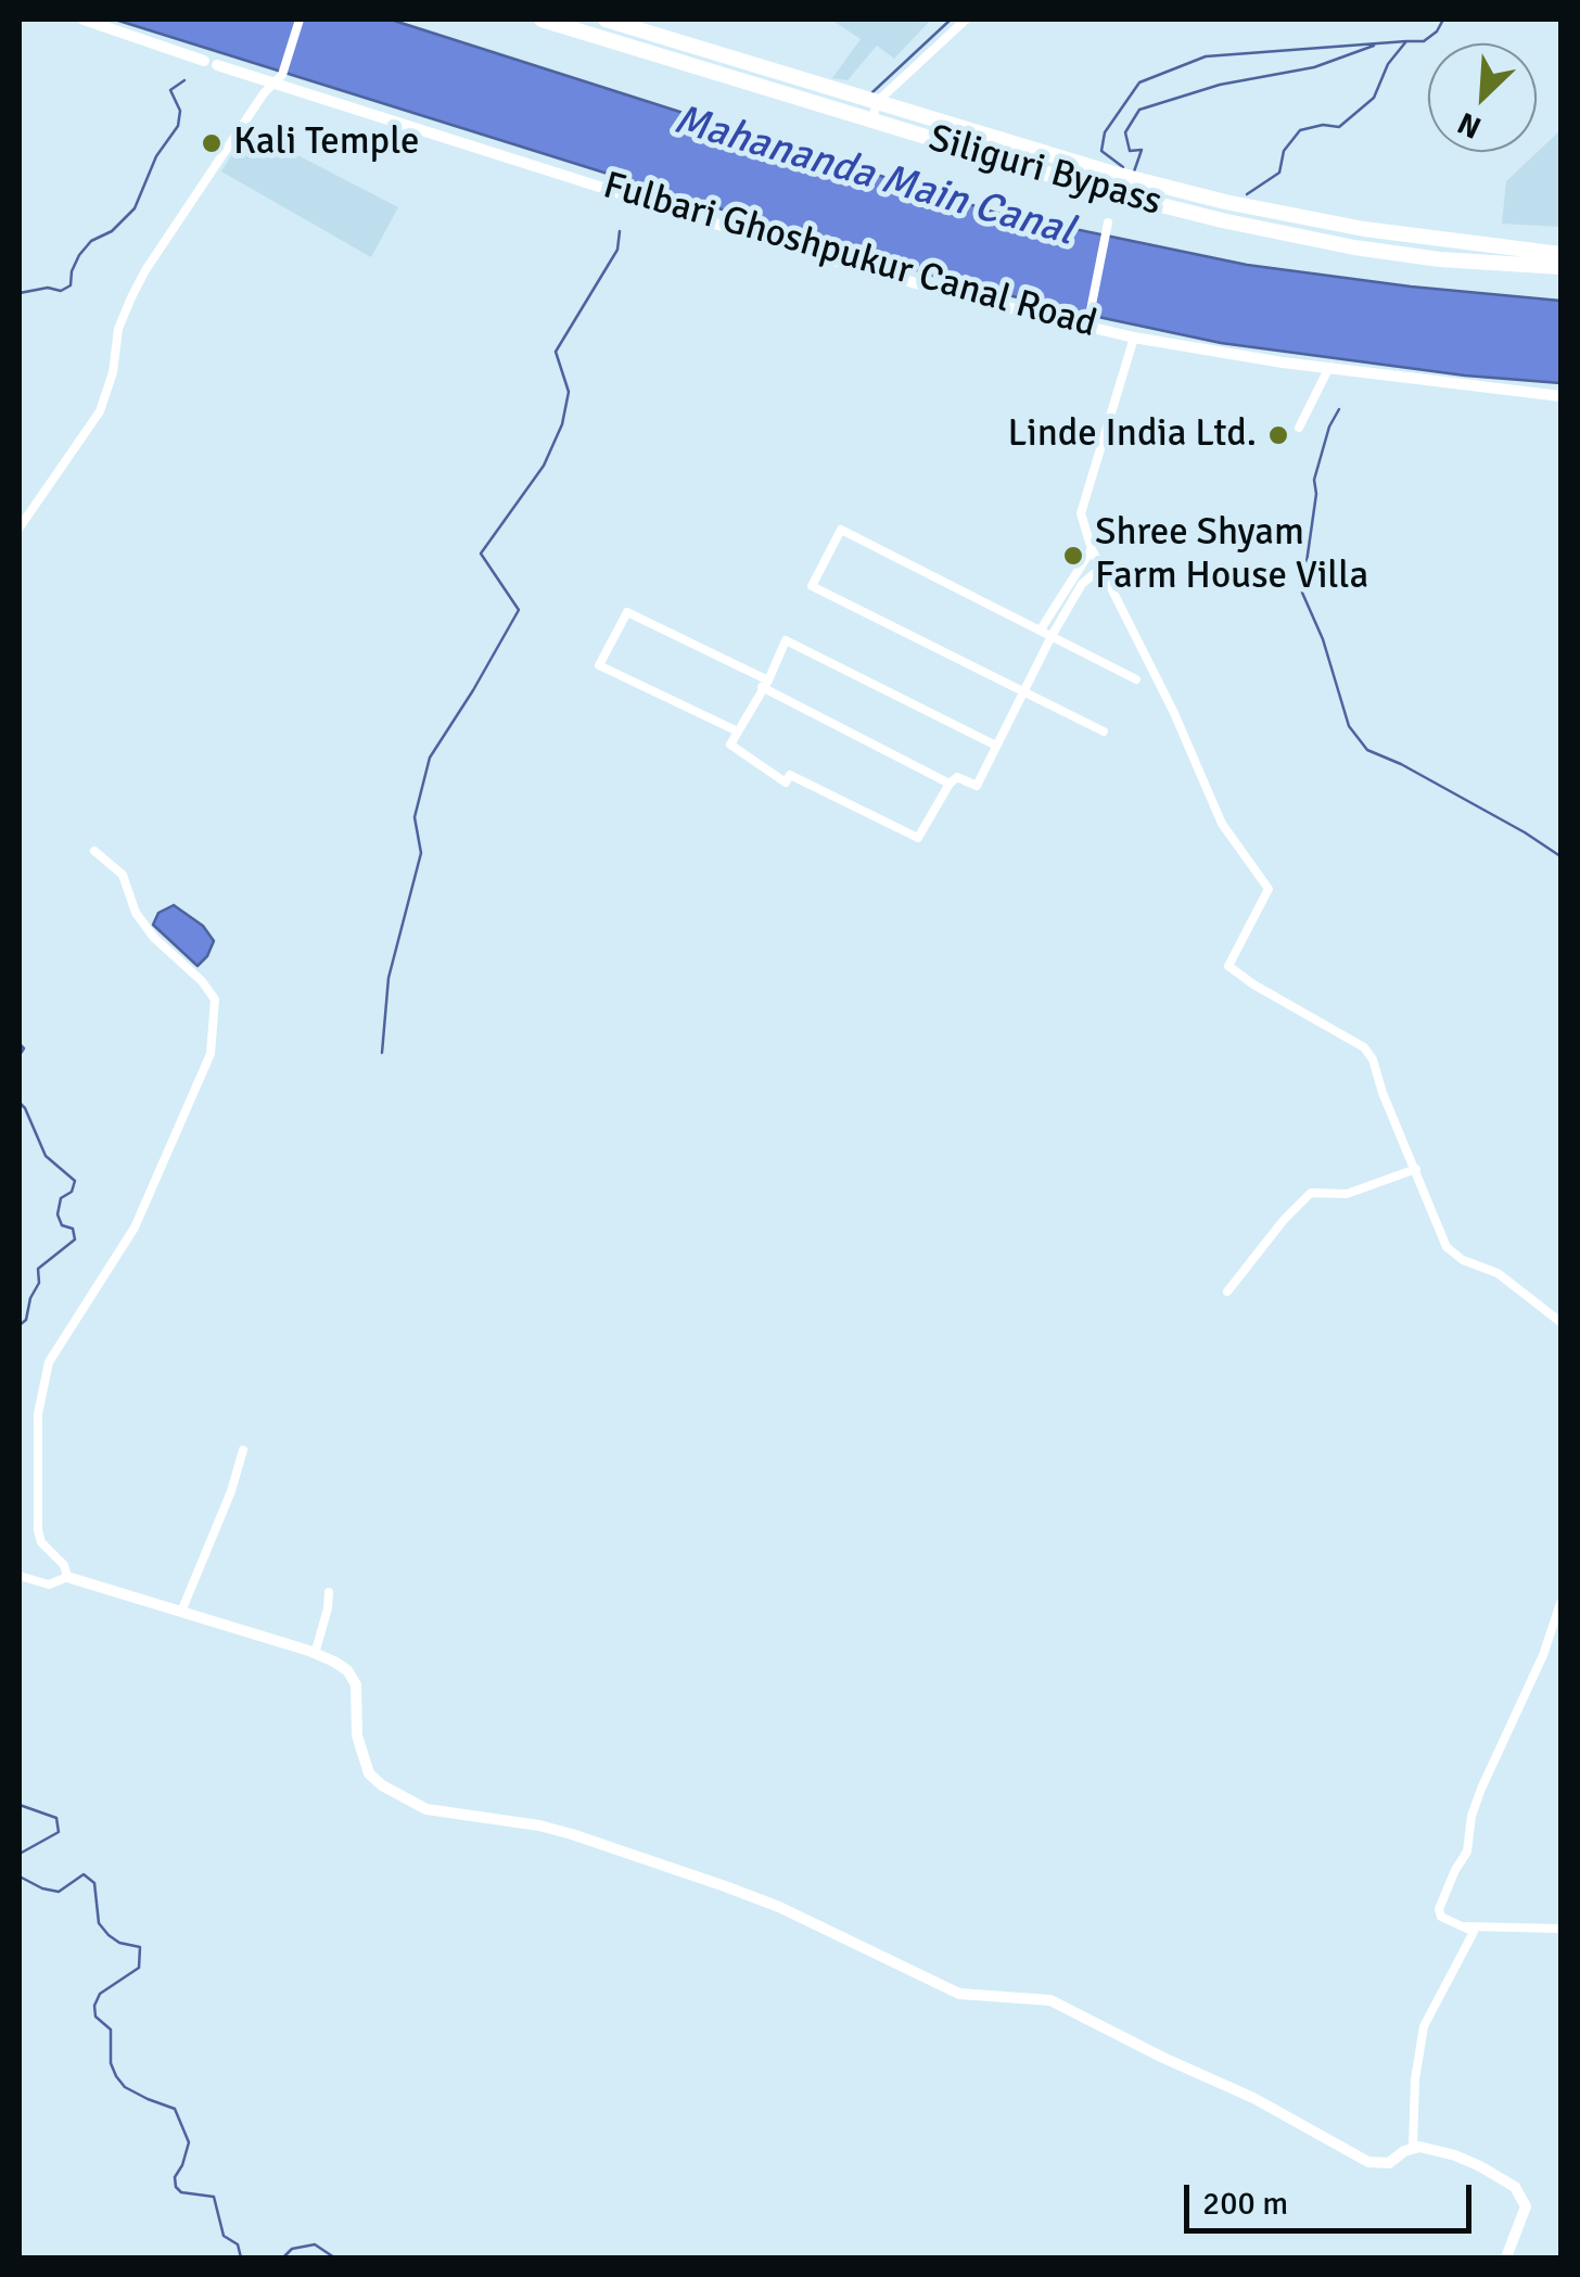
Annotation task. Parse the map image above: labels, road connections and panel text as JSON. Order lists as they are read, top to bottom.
{
  "streets": {
    "highway": ["Siliguri Bypass"],
    "street": ["Fulbari Ghoshpukur Canal Road"]
  },
  "water": ["Mahananda Main Canal"],
  "places": ["Kali Temple", "Linde India Ltd.", "Shree Shyam Farm House Villa"],
  "scale_bar": "200 m",
  "north": "bottom left"
}
